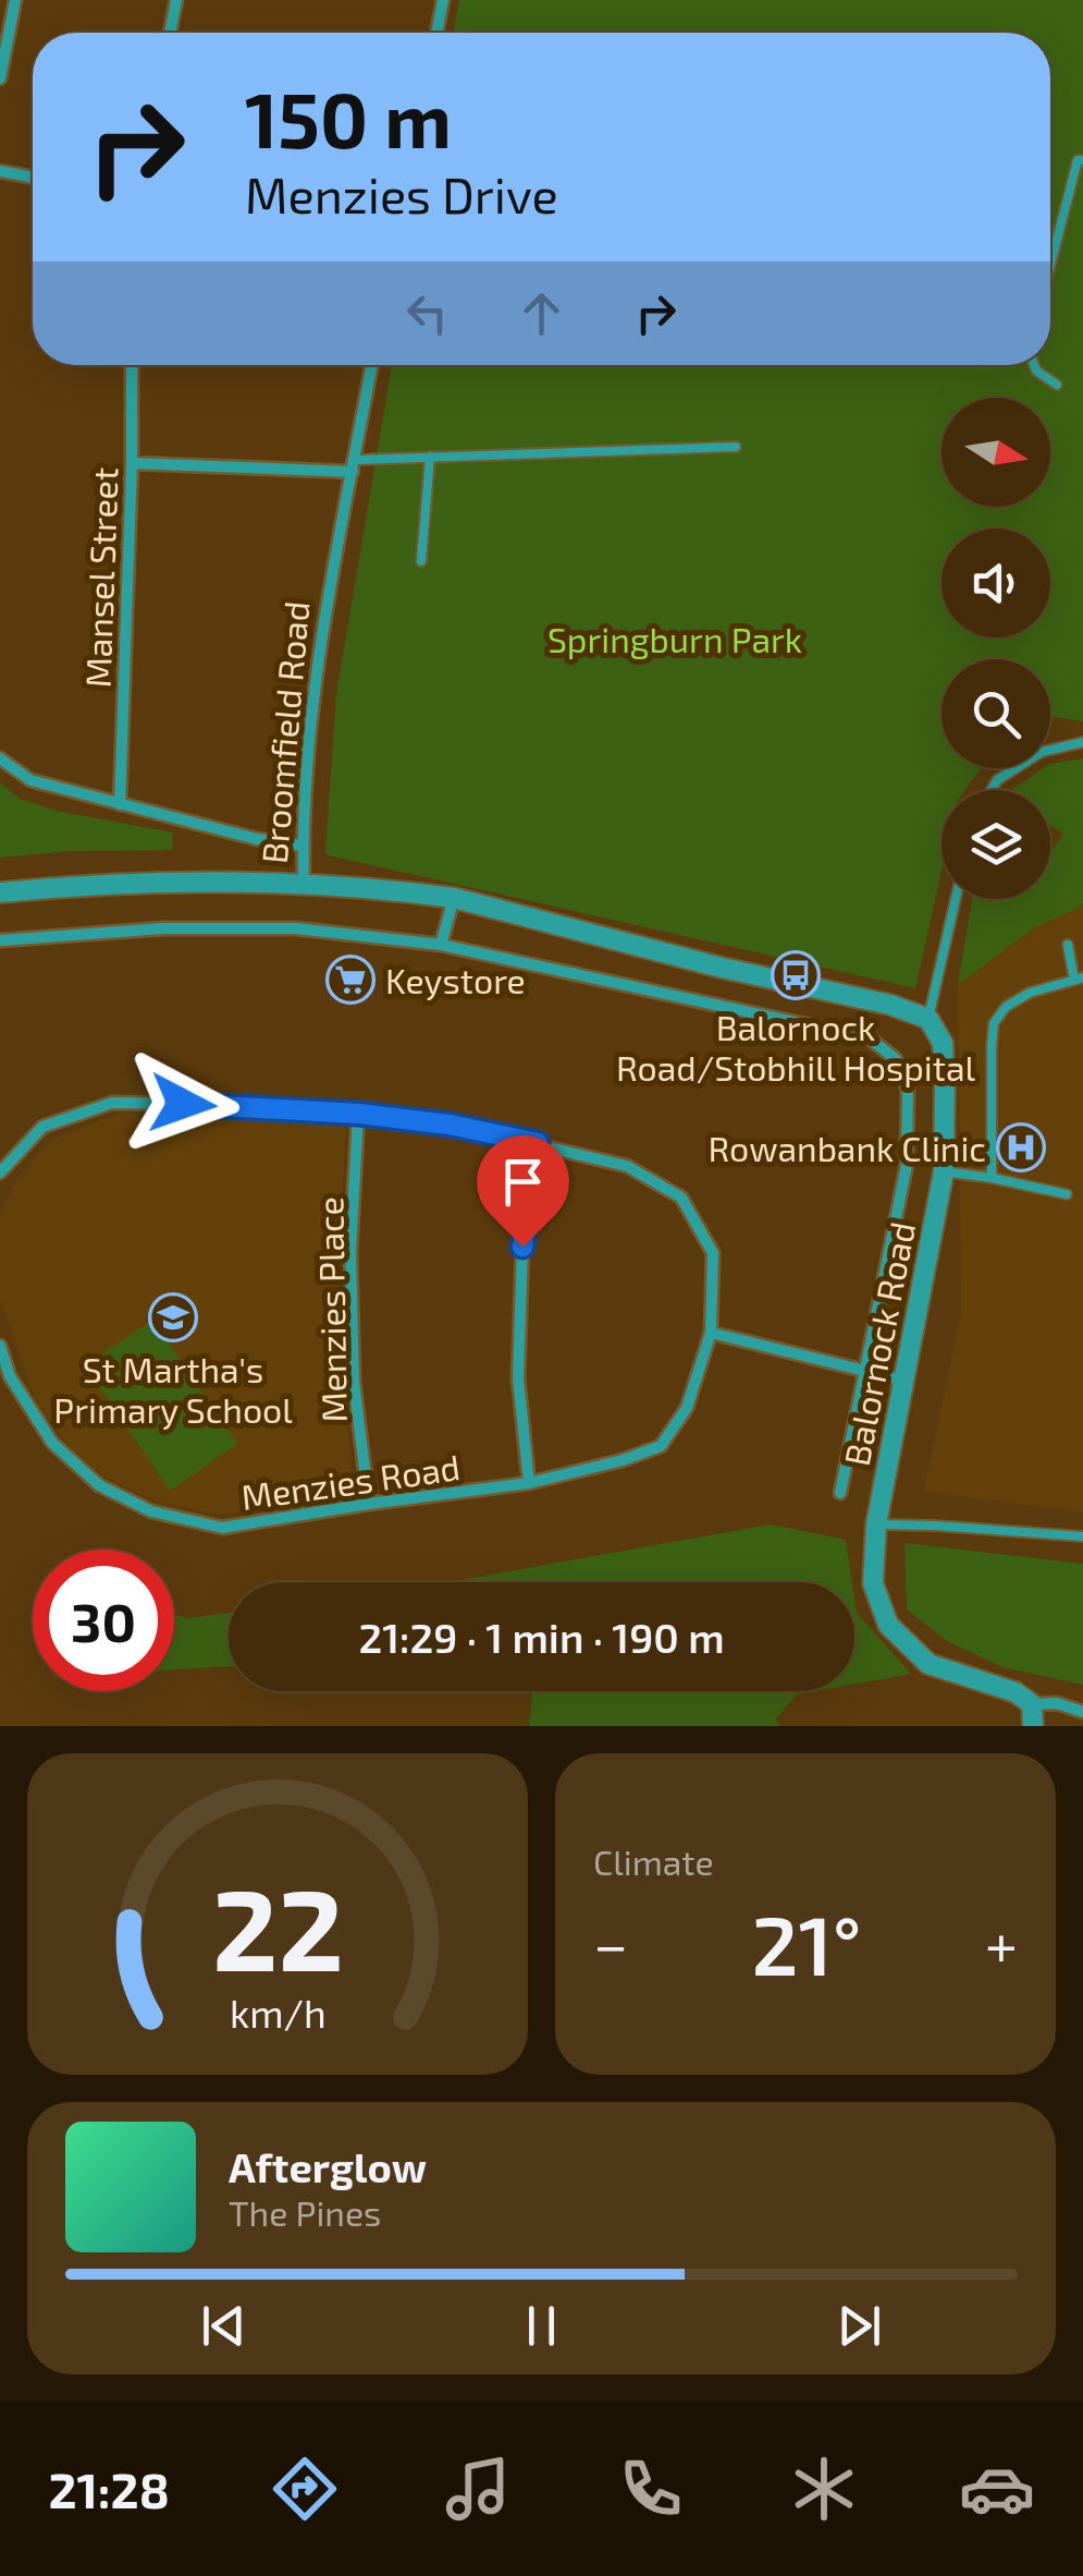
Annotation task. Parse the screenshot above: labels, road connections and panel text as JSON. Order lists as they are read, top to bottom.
{
  "streets": {
    "street": [
      "Mansel Street",
      "Broomfield Road",
      "Menzies Place",
      "Balornock Road",
      "Menzies Road"
    ]
  },
  "crossings": [
    ["Menzies Place", "Menzies Road"]
  ],
  "parks": ["Springburn Park"],
  "places": {
    "bus stop": ["Balornock Road/Stobhill Hospital"],
    "supermarket": ["Keystore"],
    "hospital": ["Rowanbank Clinic"],
    "school or university": ["St Martha's Primary School"]
  },
  "north": "right",
  "page": {
    "turn": ["150 m", "Menzies Drive"],
    "limit": "30",
    "trip": "21:29 · 1 min · 190 m",
    "tile": "Climate",
    "heat": ["−", "21°", "+"],
    "song": ["Afterglow", "The Pines"],
    "tabs": "21:28",
    "gauge": ["22", "km/h"]
  }
}
